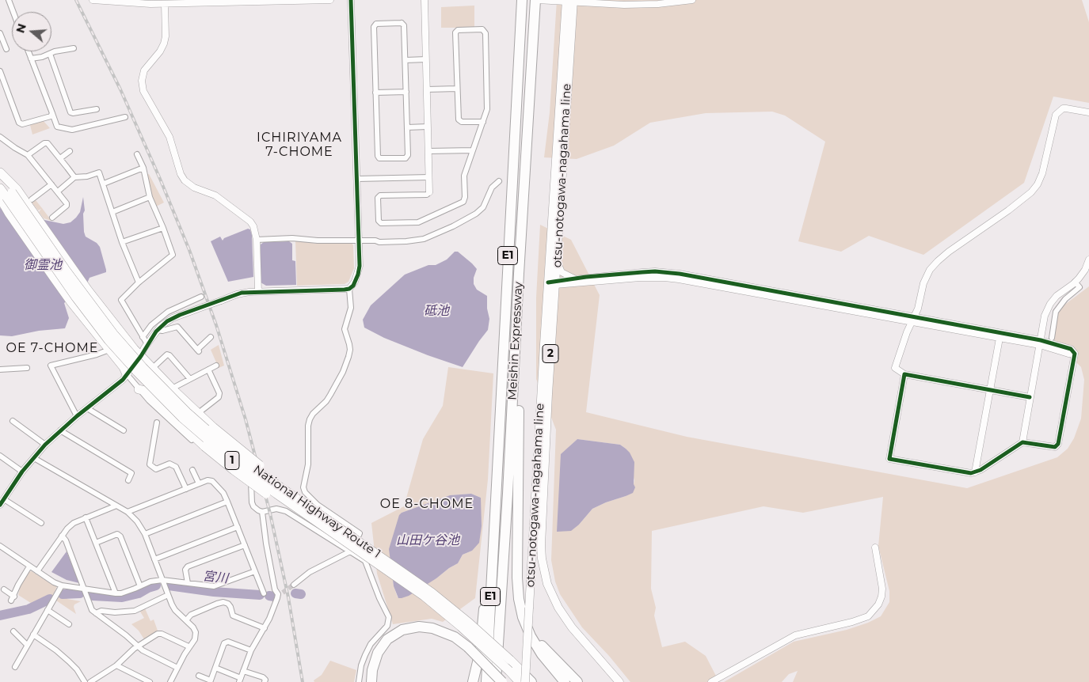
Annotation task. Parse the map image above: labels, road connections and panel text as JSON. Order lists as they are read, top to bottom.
{
  "streets": {
    "highway": [
      "E1",
      "Meishin Expressway",
      "1",
      "National Highway Route 1"
    ],
    "main road": ["otsu-notogawa-nagahama line", "2"]
  },
  "districts": ["ICHIRIYAMA 7-CHOME", "OE 7-CHOME", "OE 8-CHOME"],
  "water": [
    "御霊池",
    "砥池",
    "山田ケ谷池",
    "宮川"
  ],
  "north": "left"
}
